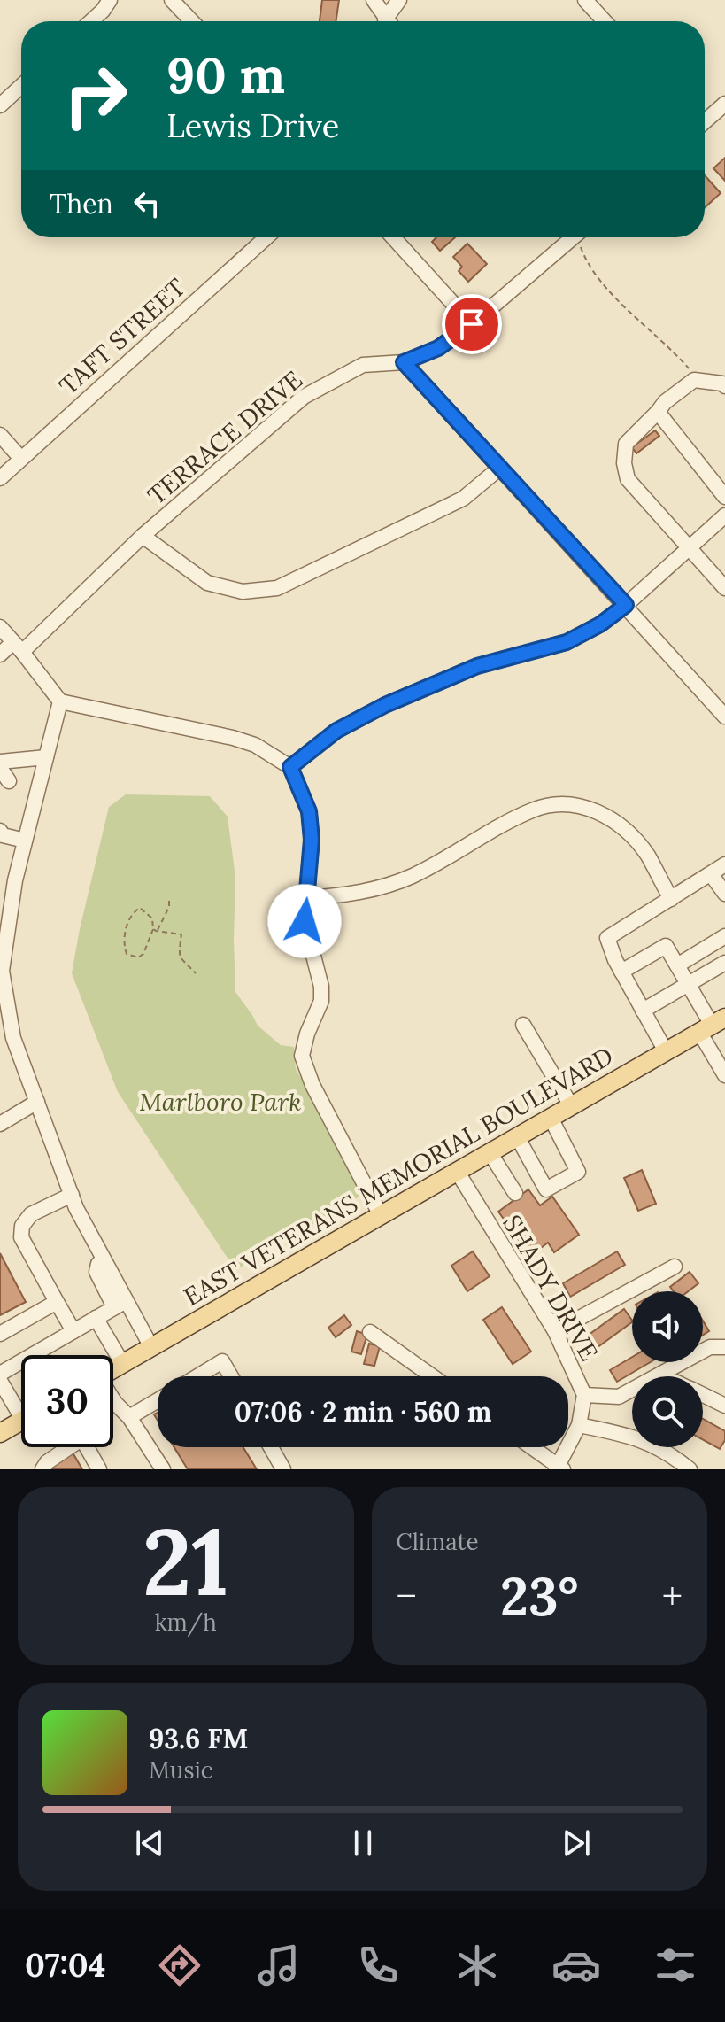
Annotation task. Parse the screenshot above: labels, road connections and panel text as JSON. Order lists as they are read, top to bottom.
{
  "streets": {
    "main road": ["EAST VETERANS MEMORIAL BOULEVARD"],
    "street": ["TAFT STREET", "TERRACE DRIVE", "SHADY DRIVE"]
  },
  "crossings": [
    ["EAST VETERANS MEMORIAL BOULEVARD", "SHADY DRIVE"]
  ],
  "parks": ["Marlboro Park"],
  "page": {
    "turn": ["90 m", "Lewis Drive"],
    "then": "Then",
    "limit": "30",
    "trip": "07:06 · 2 min · 560 m",
    "tile": [
      ["21", "km/h"],
      "Climate"
    ],
    "heat": ["−", "23°", "+"],
    "song": ["93.6 FM", "Music"],
    "tabs": "07:04"
  }
}
